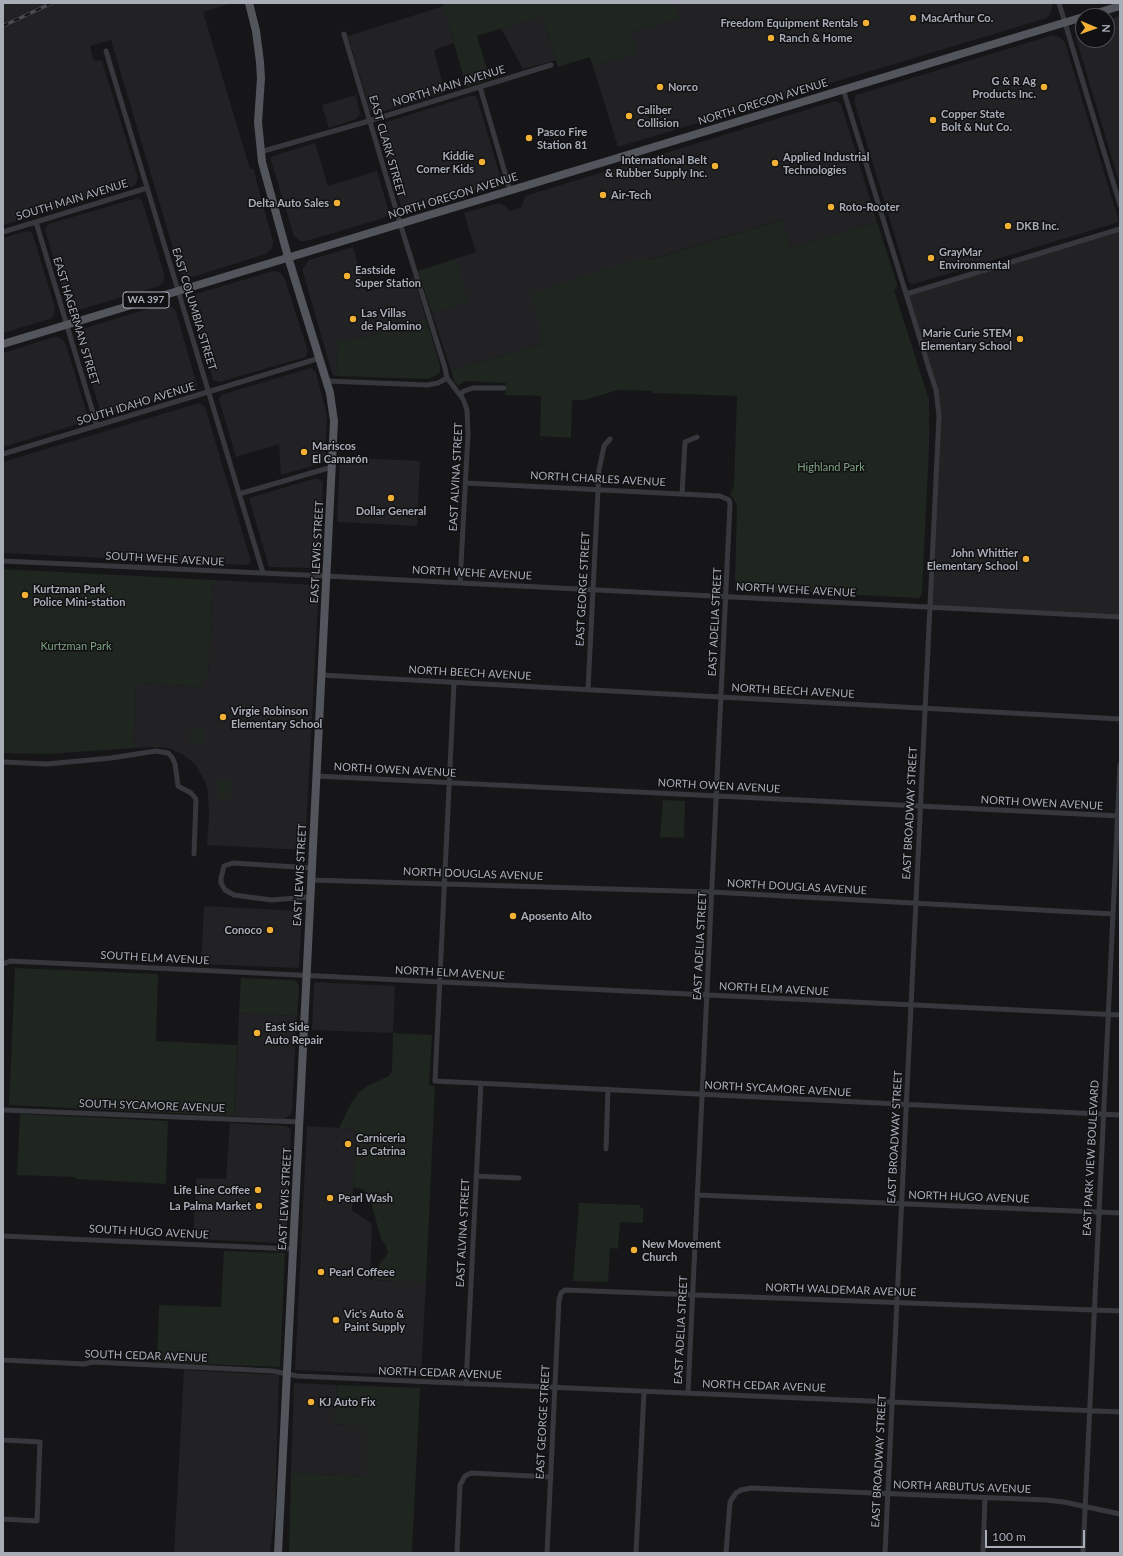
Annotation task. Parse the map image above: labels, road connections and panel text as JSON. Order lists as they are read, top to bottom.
{
  "streets": {
    "main road": ["NORTH OREGON AVENUE", "WA 397", "EAST LEWIS STREET"],
    "street": [
      "NORTH MAIN AVENUE",
      "EAST CLARK STREET",
      "SOUTH MAIN AVENUE",
      "EAST COLUMBIA STREET",
      "EAST HAGERMAN STREET",
      "SOUTH IDAHO AVENUE",
      "EAST ALVINA STREET",
      "NORTH CHARLES AVENUE",
      "SOUTH WEHE AVENUE",
      "NORTH WEHE AVENUE",
      "EAST GEORGE STREET",
      "EAST ADELIA STREET",
      "NORTH BEECH AVENUE",
      "NORTH OWEN AVENUE",
      "EAST BROADWAY STREET",
      "NORTH DOUGLAS AVENUE",
      "SOUTH ELM AVENUE",
      "NORTH ELM AVENUE",
      "NORTH SYCAMORE AVENUE",
      "SOUTH SYCAMORE AVENUE",
      "EAST PARK VIEW BOULEVARD",
      "NORTH HUGO AVENUE",
      "SOUTH HUGO AVENUE",
      "NORTH WALDEMAR AVENUE",
      "SOUTH CEDAR AVENUE",
      "NORTH CEDAR AVENUE",
      "NORTH ARBUTUS AVENUE"
    ]
  },
  "crossings": [
    ["NORTH MAIN AVENUE", "EAST CLARK STREET"],
    ["NORTH MAIN AVENUE", "EAST LEWIS STREET"],
    ["NORTH OREGON AVENUE", "EAST CLARK STREET"],
    ["NORTH OREGON AVENUE", "WA 397"],
    ["NORTH OREGON AVENUE", "EAST LEWIS STREET"],
    ["NORTH OREGON AVENUE", "EAST BROADWAY STREET"],
    ["EAST CLARK STREET", "EAST ALVINA STREET"],
    ["SOUTH MAIN AVENUE", "EAST COLUMBIA STREET"],
    ["SOUTH MAIN AVENUE", "EAST HAGERMAN STREET"],
    ["WA 397", "EAST COLUMBIA STREET"],
    ["WA 397", "EAST HAGERMAN STREET"],
    ["WA 397", "EAST LEWIS STREET"],
    ["EAST COLUMBIA STREET", "SOUTH IDAHO AVENUE"],
    ["EAST COLUMBIA STREET", "SOUTH WEHE AVENUE"],
    ["EAST HAGERMAN STREET", "SOUTH IDAHO AVENUE"],
    ["SOUTH IDAHO AVENUE", "EAST LEWIS STREET"],
    ["EAST ALVINA STREET", "NORTH CHARLES AVENUE"],
    ["EAST ALVINA STREET", "NORTH WEHE AVENUE"],
    ["EAST ALVINA STREET", "NORTH SYCAMORE AVENUE"],
    ["EAST ALVINA STREET", "NORTH CEDAR AVENUE"],
    ["NORTH CHARLES AVENUE", "EAST GEORGE STREET"],
    ["NORTH CHARLES AVENUE", "EAST ADELIA STREET"],
    ["EAST LEWIS STREET", "SOUTH WEHE AVENUE"],
    ["EAST LEWIS STREET", "NORTH WEHE AVENUE"],
    ["EAST LEWIS STREET", "NORTH BEECH AVENUE"],
    ["EAST LEWIS STREET", "NORTH OWEN AVENUE"],
    ["EAST LEWIS STREET", "NORTH DOUGLAS AVENUE"],
    ["EAST LEWIS STREET", "SOUTH ELM AVENUE"],
    ["EAST LEWIS STREET", "NORTH ELM AVENUE"],
    ["EAST LEWIS STREET", "SOUTH SYCAMORE AVENUE"],
    ["EAST LEWIS STREET", "SOUTH HUGO AVENUE"],
    ["EAST LEWIS STREET", "SOUTH CEDAR AVENUE"],
    ["EAST LEWIS STREET", "NORTH CEDAR AVENUE"],
    ["SOUTH WEHE AVENUE", "NORTH WEHE AVENUE"],
    ["NORTH WEHE AVENUE", "EAST GEORGE STREET"],
    ["NORTH WEHE AVENUE", "EAST ADELIA STREET"],
    ["NORTH WEHE AVENUE", "EAST BROADWAY STREET"],
    ["EAST GEORGE STREET", "NORTH BEECH AVENUE"],
    ["EAST GEORGE STREET", "NORTH WALDEMAR AVENUE"],
    ["EAST GEORGE STREET", "NORTH CEDAR AVENUE"],
    ["EAST ADELIA STREET", "NORTH BEECH AVENUE"],
    ["EAST ADELIA STREET", "NORTH OWEN AVENUE"],
    ["EAST ADELIA STREET", "NORTH DOUGLAS AVENUE"],
    ["EAST ADELIA STREET", "NORTH ELM AVENUE"],
    ["EAST ADELIA STREET", "NORTH SYCAMORE AVENUE"],
    ["EAST ADELIA STREET", "NORTH HUGO AVENUE"],
    ["EAST ADELIA STREET", "NORTH WALDEMAR AVENUE"],
    ["EAST ADELIA STREET", "NORTH CEDAR AVENUE"],
    ["NORTH BEECH AVENUE", "EAST BROADWAY STREET"],
    ["NORTH OWEN AVENUE", "EAST BROADWAY STREET"],
    ["NORTH OWEN AVENUE", "EAST PARK VIEW BOULEVARD"],
    ["EAST BROADWAY STREET", "NORTH DOUGLAS AVENUE"],
    ["EAST BROADWAY STREET", "NORTH ELM AVENUE"],
    ["EAST BROADWAY STREET", "NORTH SYCAMORE AVENUE"],
    ["EAST BROADWAY STREET", "NORTH HUGO AVENUE"],
    ["EAST BROADWAY STREET", "NORTH WALDEMAR AVENUE"],
    ["EAST BROADWAY STREET", "NORTH CEDAR AVENUE"],
    ["EAST BROADWAY STREET", "NORTH ARBUTUS AVENUE"],
    ["NORTH DOUGLAS AVENUE", "EAST PARK VIEW BOULEVARD"],
    ["SOUTH ELM AVENUE", "NORTH ELM AVENUE"],
    ["NORTH ELM AVENUE", "NORTH SYCAMORE AVENUE"],
    ["NORTH ELM AVENUE", "EAST PARK VIEW BOULEVARD"],
    ["NORTH SYCAMORE AVENUE", "EAST PARK VIEW BOULEVARD"],
    ["EAST PARK VIEW BOULEVARD", "NORTH HUGO AVENUE"],
    ["EAST PARK VIEW BOULEVARD", "NORTH WALDEMAR AVENUE"],
    ["EAST PARK VIEW BOULEVARD", "NORTH CEDAR AVENUE"],
    ["EAST PARK VIEW BOULEVARD", "NORTH ARBUTUS AVENUE"],
    ["SOUTH CEDAR AVENUE", "NORTH CEDAR AVENUE"]
  ],
  "parks": ["Highland Park", "Kurtzman Park"],
  "places": [
    "MacArthur Co.",
    "Freedom Equipment Rentals",
    "Ranch & Home",
    "Norco",
    "G & R Ag Products Inc.",
    "Caliber Collision",
    "Copper State Bolt & Nut Co.",
    "Pasco Fire Station 81",
    "Kiddie Corner Kids",
    "Applied Industrial Technologies",
    "International Belt & Rubber Supply Inc.",
    "Air-Tech",
    "Delta Auto Sales",
    "Roto-Rooter",
    "DKB Inc.",
    "GrayMar Environmental",
    "Eastside Super Station",
    "Las Villas de Palomino",
    "Marie Curie STEM Elementary School",
    "Mariscos El Camarón",
    "Dollar General",
    "John Whittier Elementary School",
    "Kurtzman Park Police Mini-station",
    "Virgie Robinson Elementary School",
    "Aposento Alto",
    "Conoco",
    "East Side Auto Repair",
    "Carniceria La Catrina",
    "Life Line Coffee",
    "Pearl Wash",
    "La Palma Market",
    "New Movement Church",
    "Pearl Coffeee",
    "Vic's Auto & Paint Supply",
    "KJ Auto Fix"
  ],
  "scale_bar": "100 m",
  "north": "right"
}
